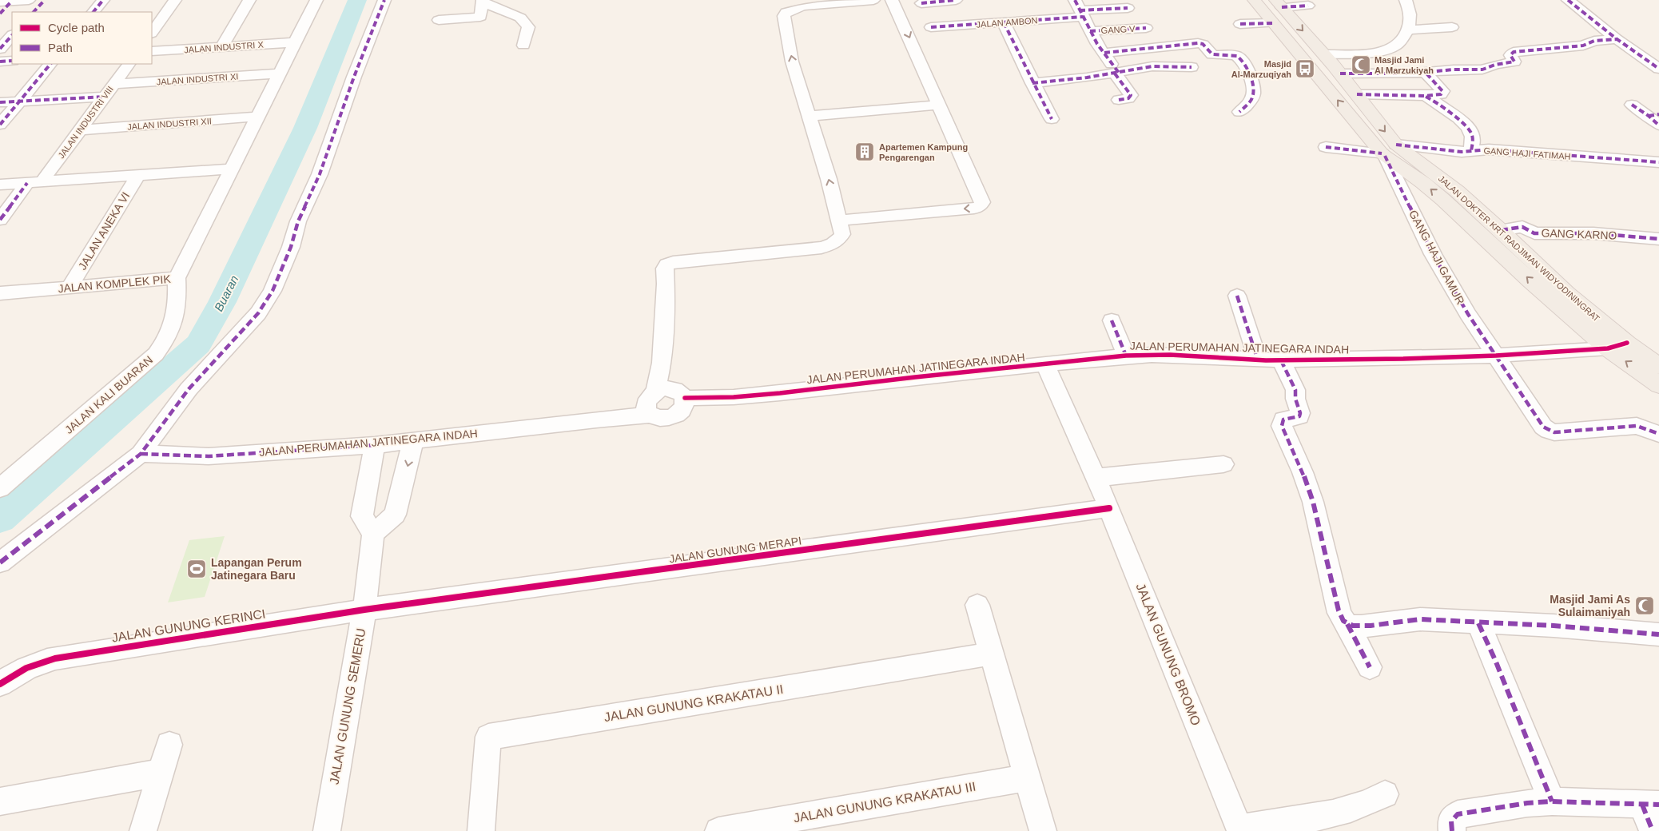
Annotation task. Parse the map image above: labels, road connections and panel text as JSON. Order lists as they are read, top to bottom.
{
  "streets": {
    "main road": ["JALAN DOKTER KRT RADJIMAN WIDYODININGRAT"],
    "street": [
      "JALAN AMBON",
      "GANG V",
      "JALAN INDUSTRI X",
      "JALAN INDUSTRI XI",
      "JALAN INDUSTRI VIII",
      "JALAN INDUSTRI XII",
      "GANG HAJI FATIMAH",
      "JALAN ANEKA VI",
      "GANG KARNO",
      "GANG HAJI GAMUR",
      "JALAN KOMPLEK PIK",
      "JALAN PERUMAHAN JATINEGARA INDAH",
      "JALAN KALI BUARAN",
      "JALAN GUNUNG MERAPI",
      "JALAN GUNUNG KERINCI",
      "JALAN GUNUNG BROMO",
      "JALAN GUNUNG KRAKATAU II",
      "JALAN GUNUNG SEMERU",
      "JALAN GUNUNG KRAKATAU III"
    ]
  },
  "crossings": [
    ["JALAN INDUSTRI X", "JALAN KOMPLEK PIK"],
    ["JALAN INDUSTRI XI", "JALAN INDUSTRI VIII"],
    ["JALAN INDUSTRI XI", "JALAN KOMPLEK PIK"],
    ["JALAN INDUSTRI VIII", "JALAN INDUSTRI XII"],
    ["JALAN INDUSTRI XII", "JALAN KOMPLEK PIK"],
    ["GANG HAJI FATIMAH", "JALAN DOKTER KRT RADJIMAN WIDYODININGRAT"],
    ["GANG HAJI FATIMAH", "GANG HAJI GAMUR"],
    ["JALAN ANEKA VI", "JALAN KOMPLEK PIK"],
    ["GANG KARNO", "JALAN DOKTER KRT RADJIMAN WIDYODININGRAT"],
    ["JALAN DOKTER KRT RADJIMAN WIDYODININGRAT", "GANG HAJI GAMUR"],
    ["JALAN DOKTER KRT RADJIMAN WIDYODININGRAT", "JALAN PERUMAHAN JATINEGARA INDAH"],
    ["GANG HAJI GAMUR", "JALAN PERUMAHAN JATINEGARA INDAH"],
    ["JALAN KOMPLEK PIK", "JALAN KALI BUARAN"],
    ["JALAN PERUMAHAN JATINEGARA INDAH", "JALAN GUNUNG BROMO"],
    ["JALAN GUNUNG MERAPI", "JALAN GUNUNG KERINCI"],
    ["JALAN GUNUNG MERAPI", "JALAN GUNUNG BROMO"],
    ["JALAN GUNUNG MERAPI", "JALAN GUNUNG SEMERU"],
    ["JALAN GUNUNG KERINCI", "JALAN GUNUNG SEMERU"]
  ],
  "water": ["Buaran"],
  "places": {
    "mosque": ["Masjid Jami Al Marzukiyah", "Masjid Jami As Sulaimaniyah"],
    "bus stop": ["Masjid Al-Marzuqiyah"],
    "building": ["Apartemen Kampung Pengarengan"],
    "sports": ["Lapangan Perum Jatinegara Baru"]
  },
  "legend": ["Cycle path", "Path"]
}
